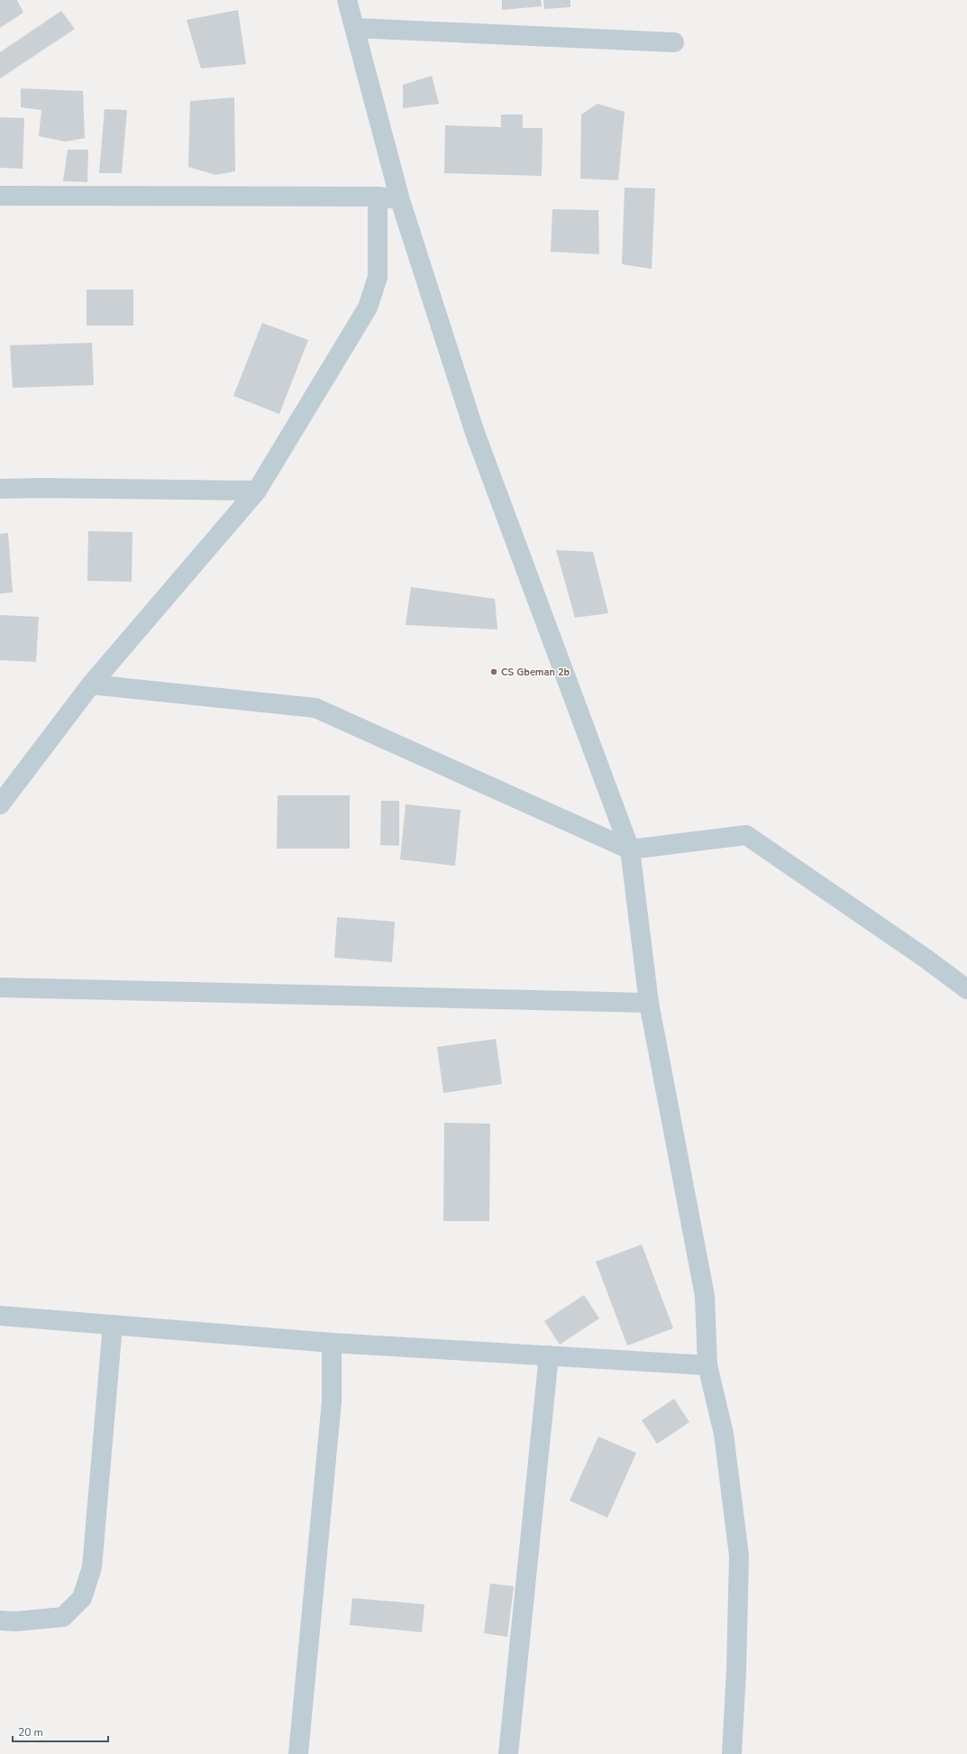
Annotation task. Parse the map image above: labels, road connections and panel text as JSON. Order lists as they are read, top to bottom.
{
  "places": ["CS Gbeman 2b"],
  "scale_bar": "20 m"
}
